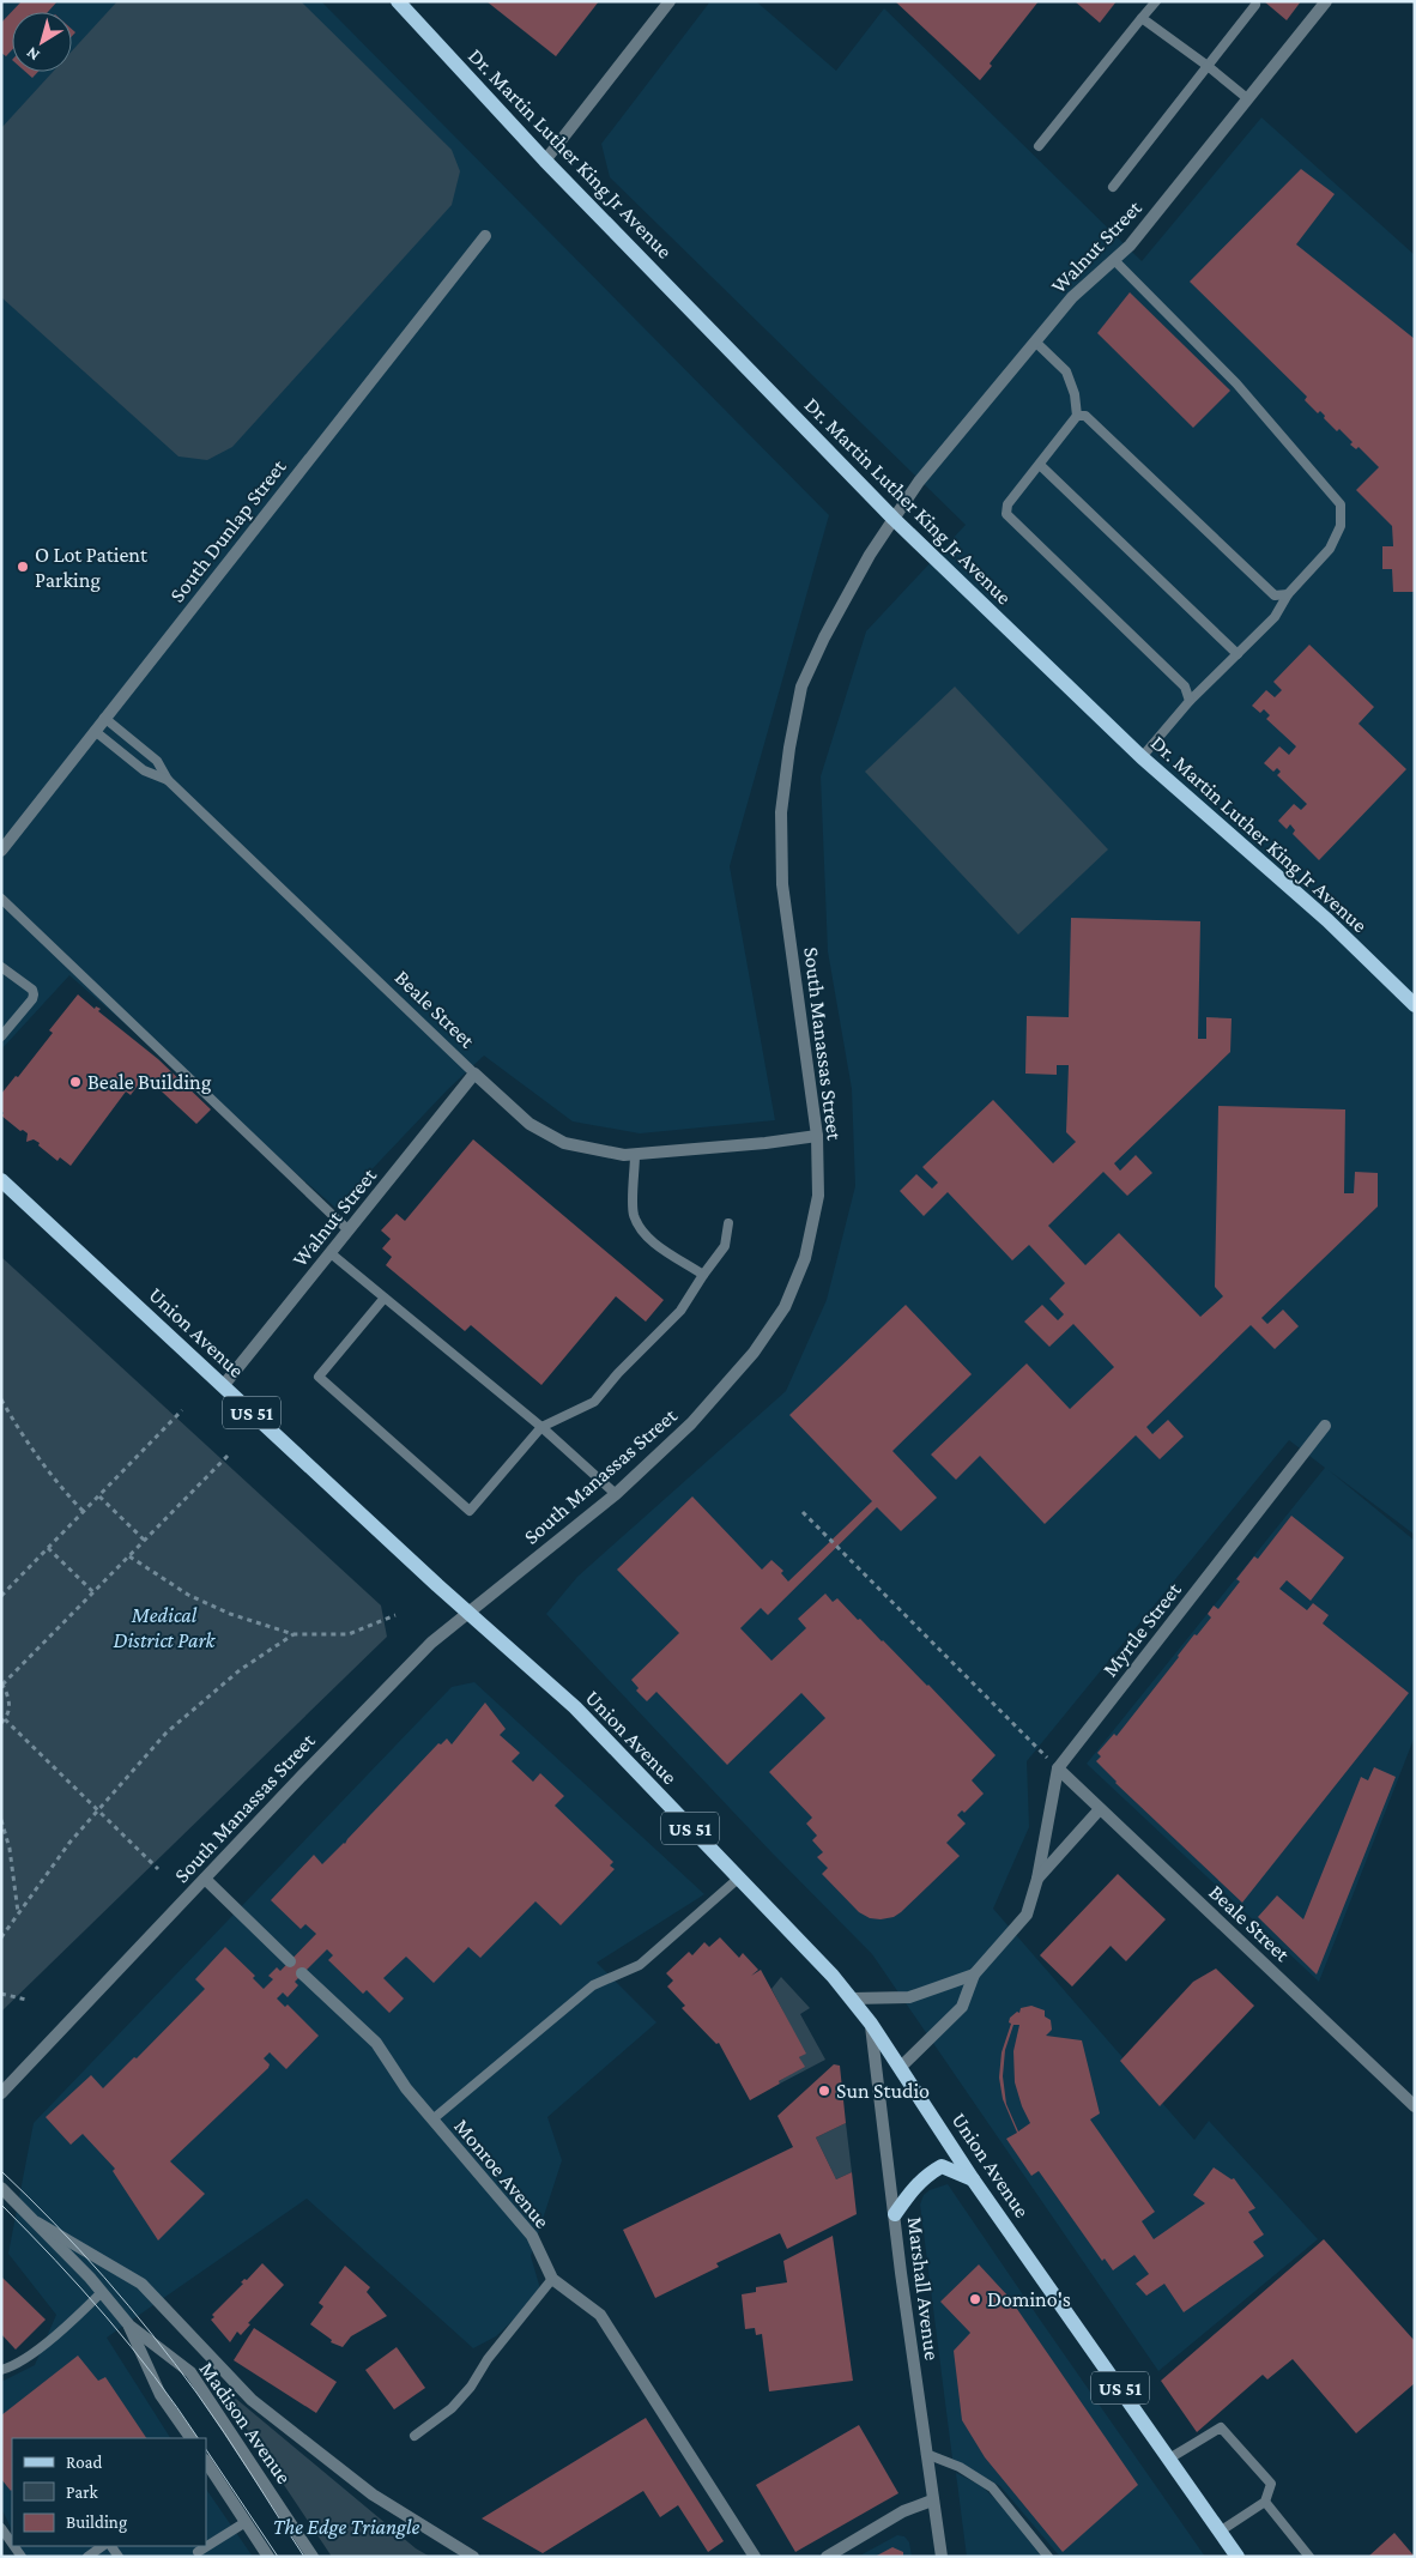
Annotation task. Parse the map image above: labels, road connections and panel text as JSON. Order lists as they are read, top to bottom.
{
  "streets": {
    "main road": ["Dr. Martin Luther King Jr Avenue", "Union Avenue", "US 51"],
    "street": [
      "Walnut Street",
      "South Dunlap Street",
      "Beale Street",
      "South Manassas Street",
      "Myrtle Street",
      "Monroe Avenue",
      "Marshall Avenue",
      "Madison Avenue"
    ]
  },
  "crossings": [
    ["Dr. Martin Luther King Jr Avenue", "Walnut Street"],
    ["Dr. Martin Luther King Jr Avenue", "South Manassas Street"],
    ["Walnut Street", "Beale Street"],
    ["Walnut Street", "South Manassas Street"],
    ["Walnut Street", "Union Avenue"],
    ["South Dunlap Street", "Beale Street"],
    ["Beale Street", "South Manassas Street"],
    ["Beale Street", "Myrtle Street"],
    ["South Manassas Street", "Union Avenue"],
    ["Union Avenue", "Myrtle Street"],
    ["Union Avenue", "Marshall Avenue"]
  ],
  "parks": ["Medical District Park", "The Edge Triangle"],
  "places": [
    "O Lot Patient Parking",
    "Beale Building",
    "Sun Studio",
    "Domino's"
  ],
  "legend": ["Road", "Park", "Building"],
  "north": "bottom left"
}
